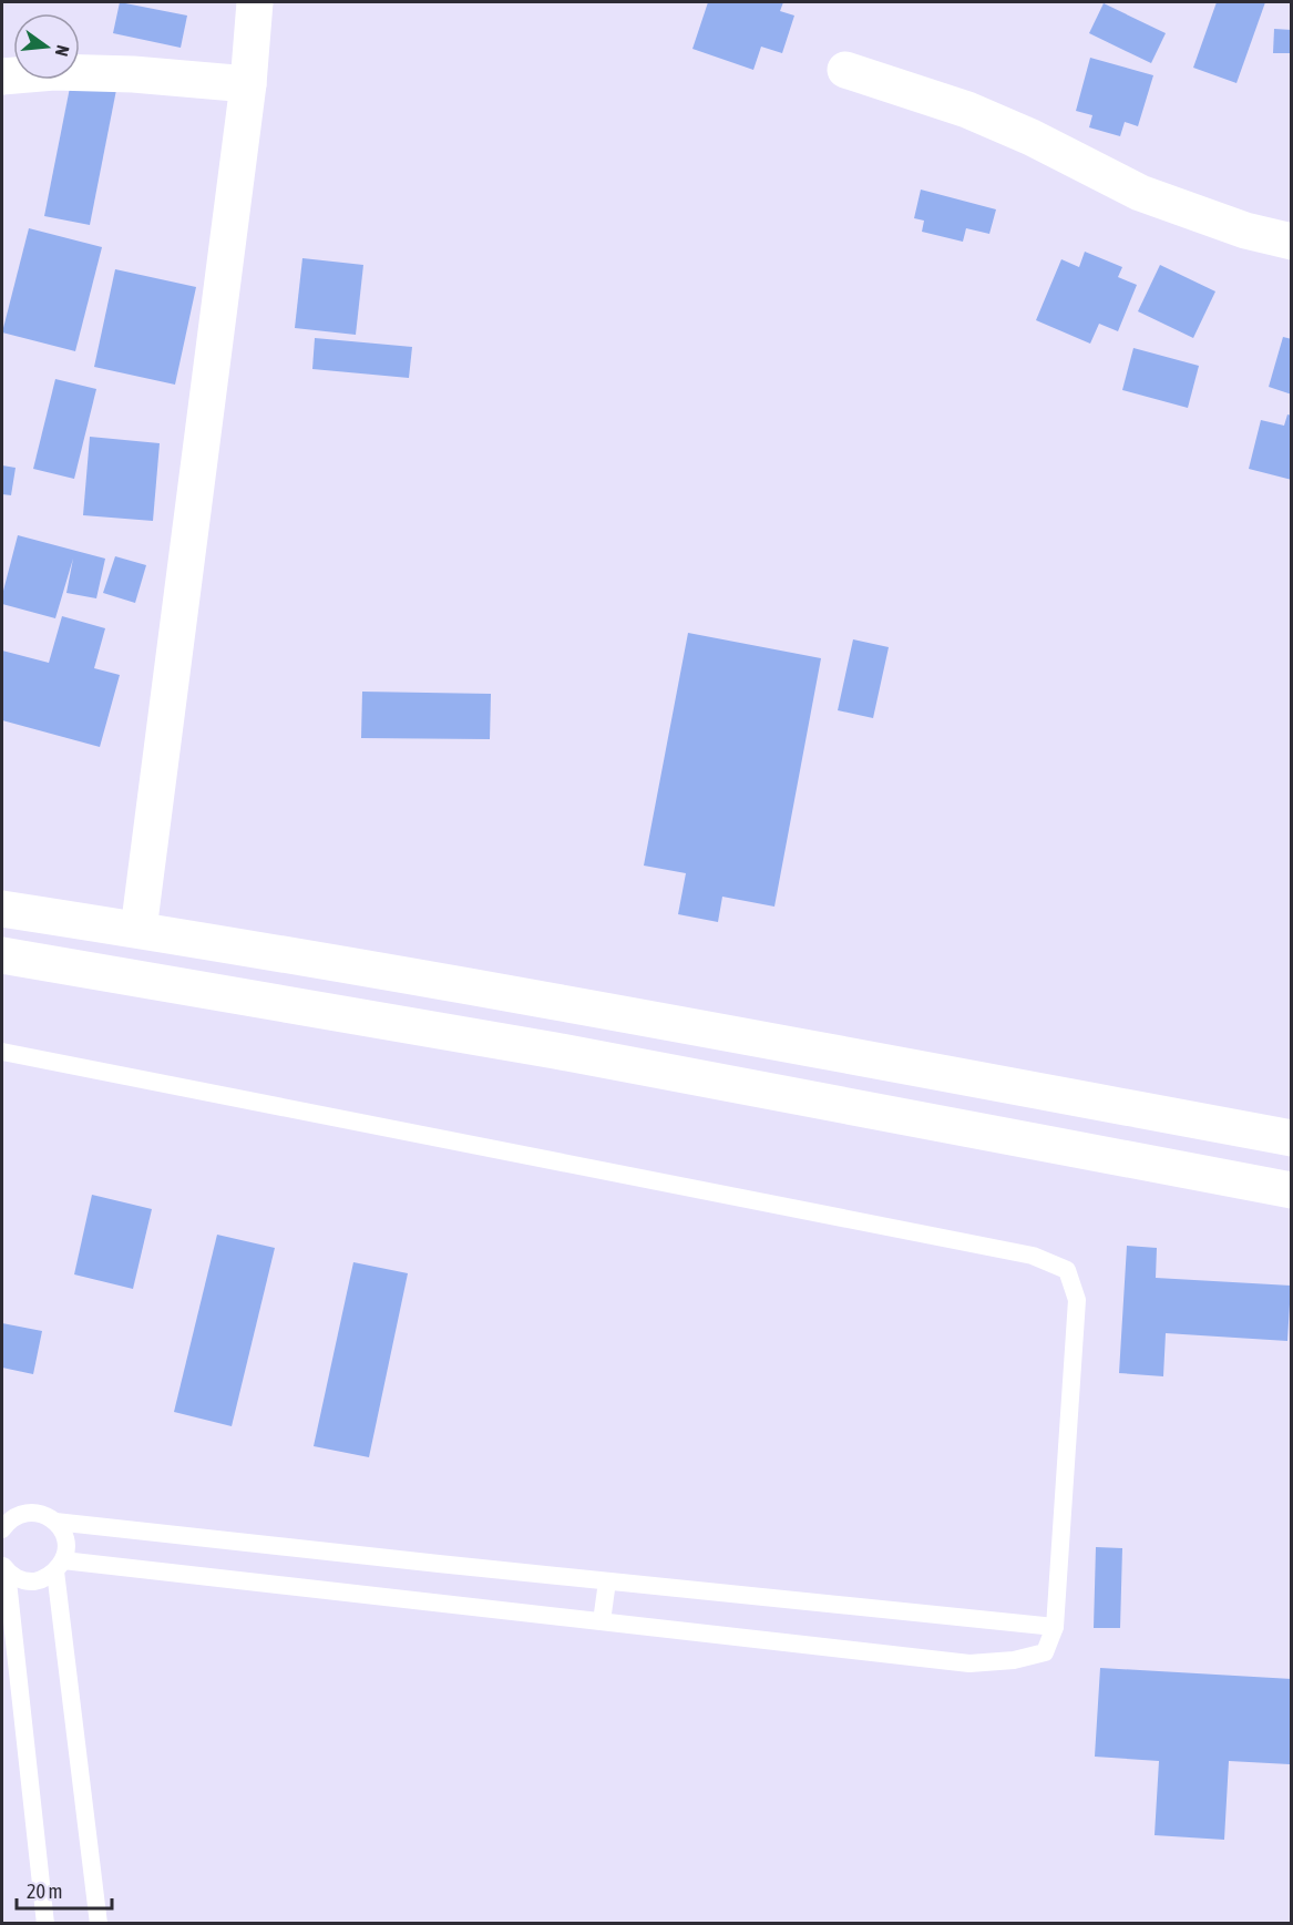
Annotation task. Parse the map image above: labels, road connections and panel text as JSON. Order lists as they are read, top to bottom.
{
  "scale_bar": "20 m",
  "north": "right"
}
